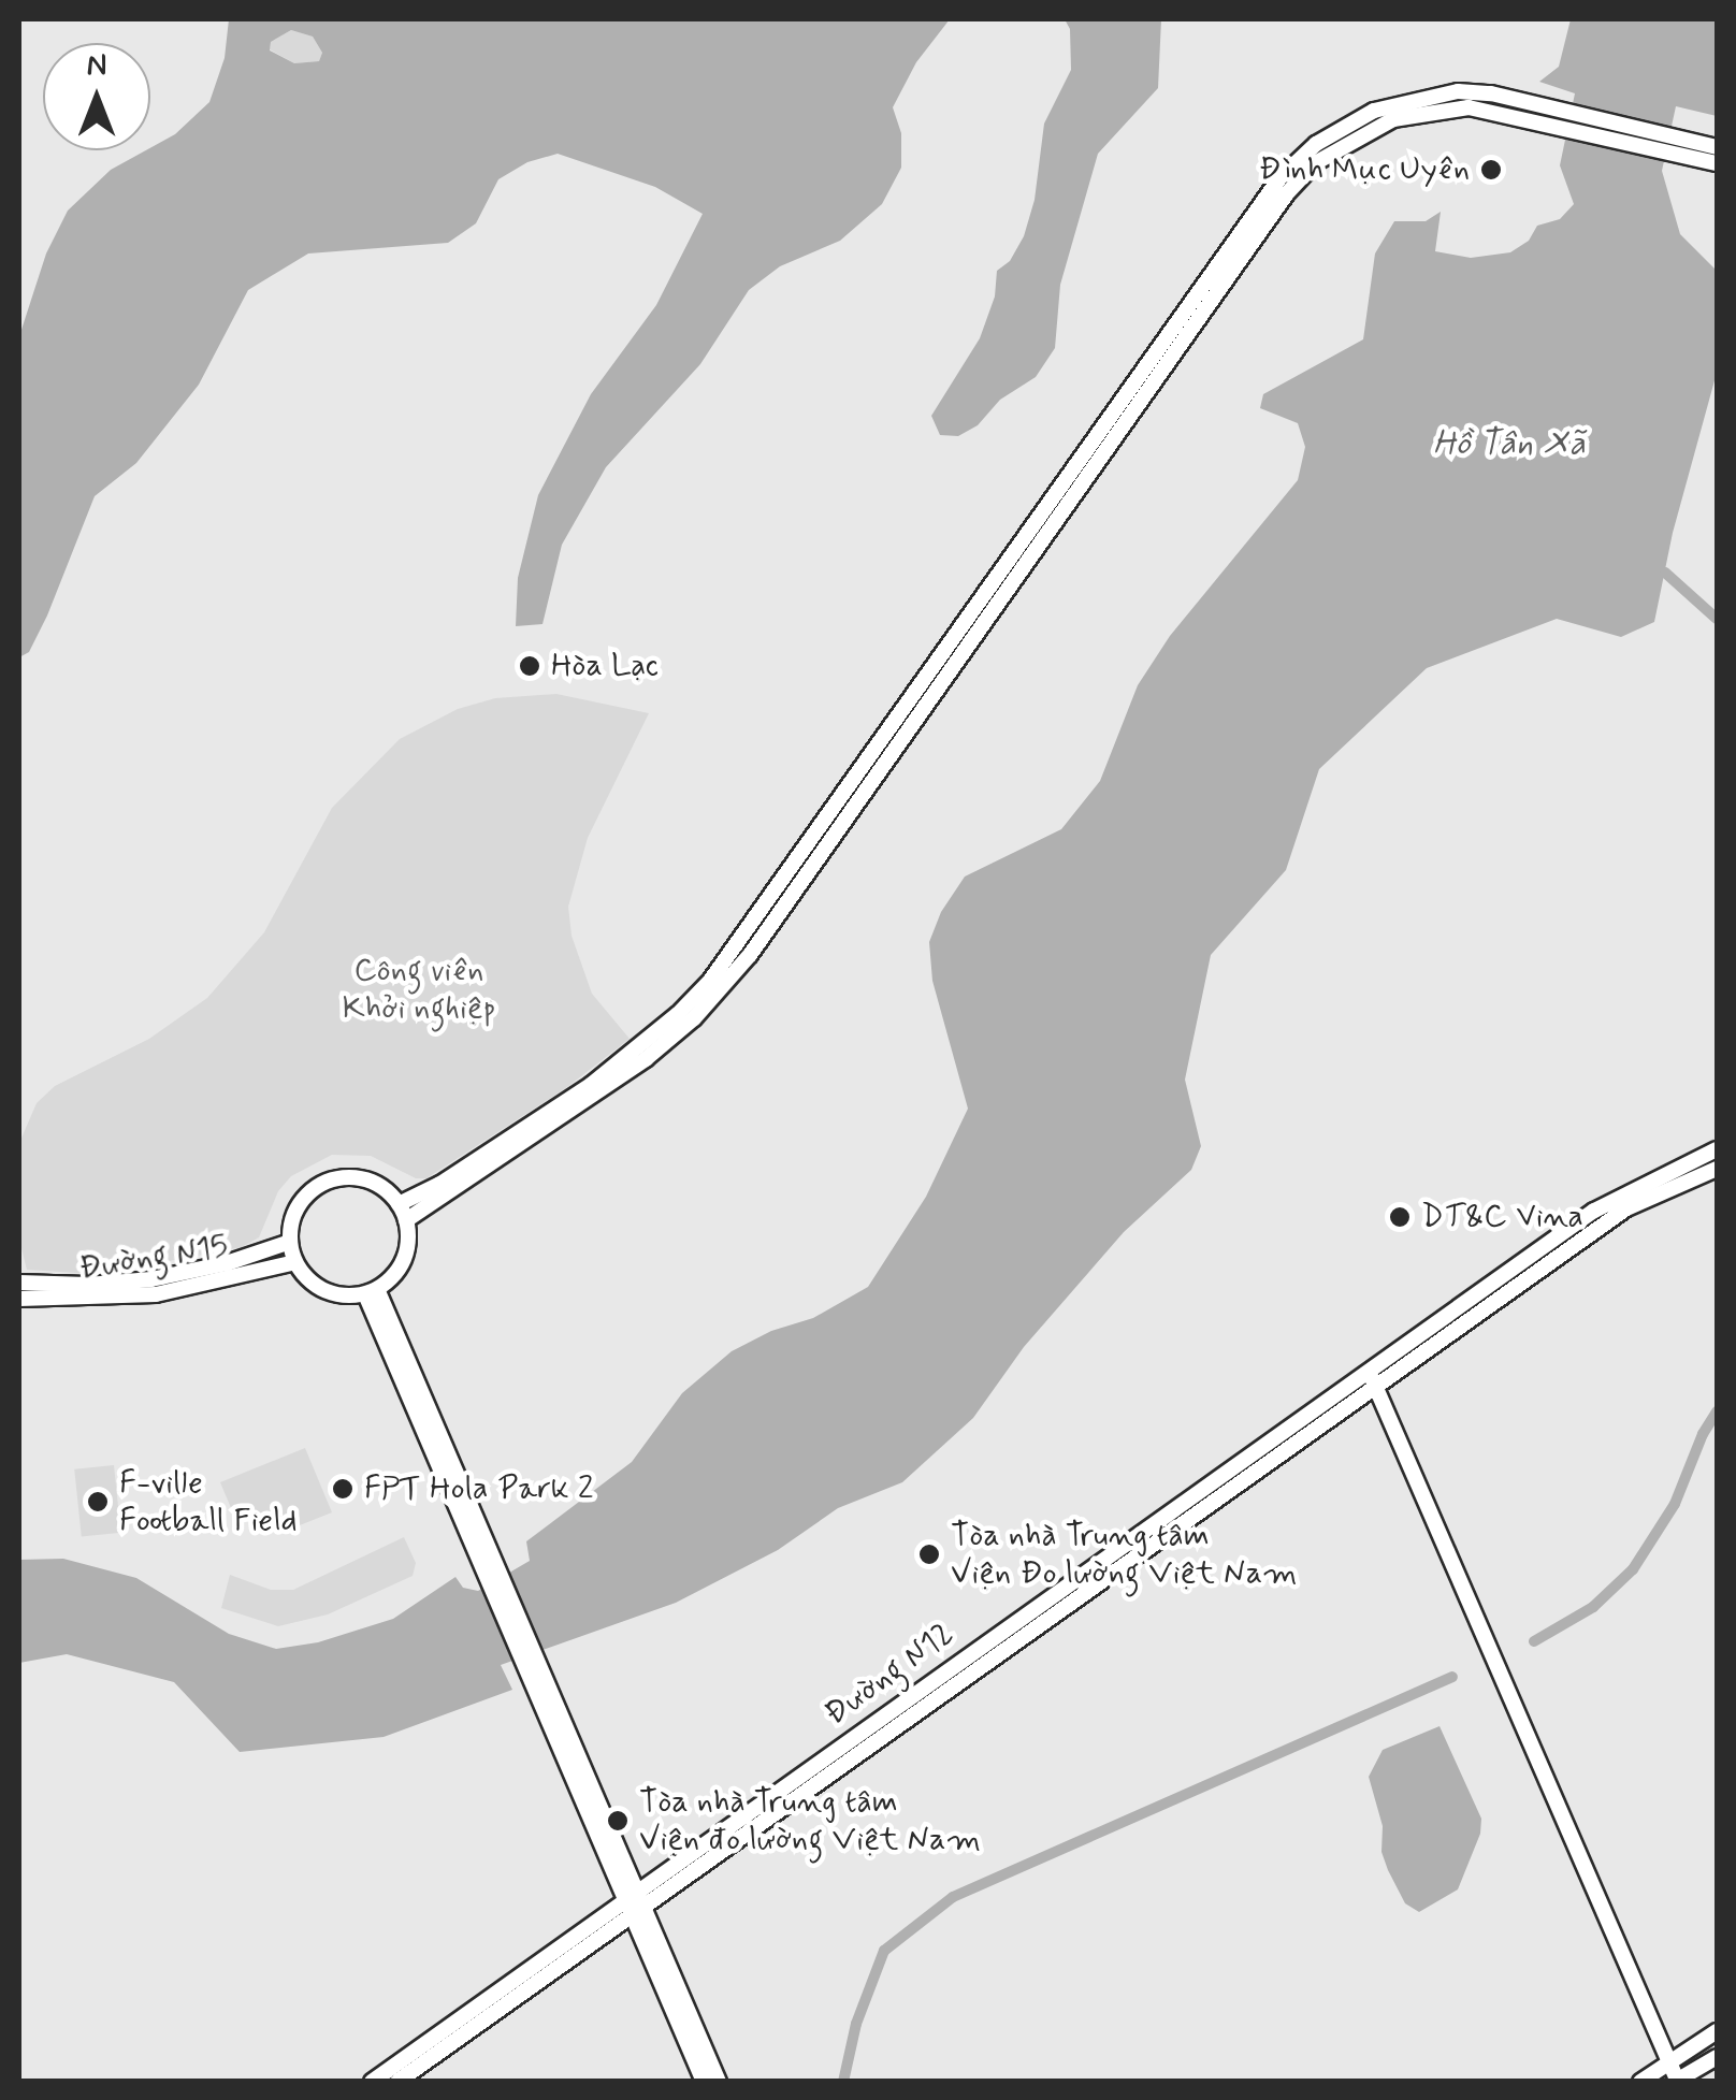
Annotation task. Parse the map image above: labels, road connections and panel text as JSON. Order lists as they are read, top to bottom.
{
  "streets": {
    "street": ["Đường N15", "Đường N12"]
  },
  "water": ["Hồ Tân Xã"],
  "parks": ["Công viên Khởi nghiệp"],
  "places": [
    "Đình Mục Uyên",
    "Hòa Lạc",
    "DT&C Vina",
    "FPT Hola Park 2",
    "F-ville Football Field",
    "Tòa nhà Trung tâm Viện Đo lường Việt Nam",
    "Tòa nhà Trung tâm Viện đo lường Việt Nam"
  ],
  "north": "top"
}
